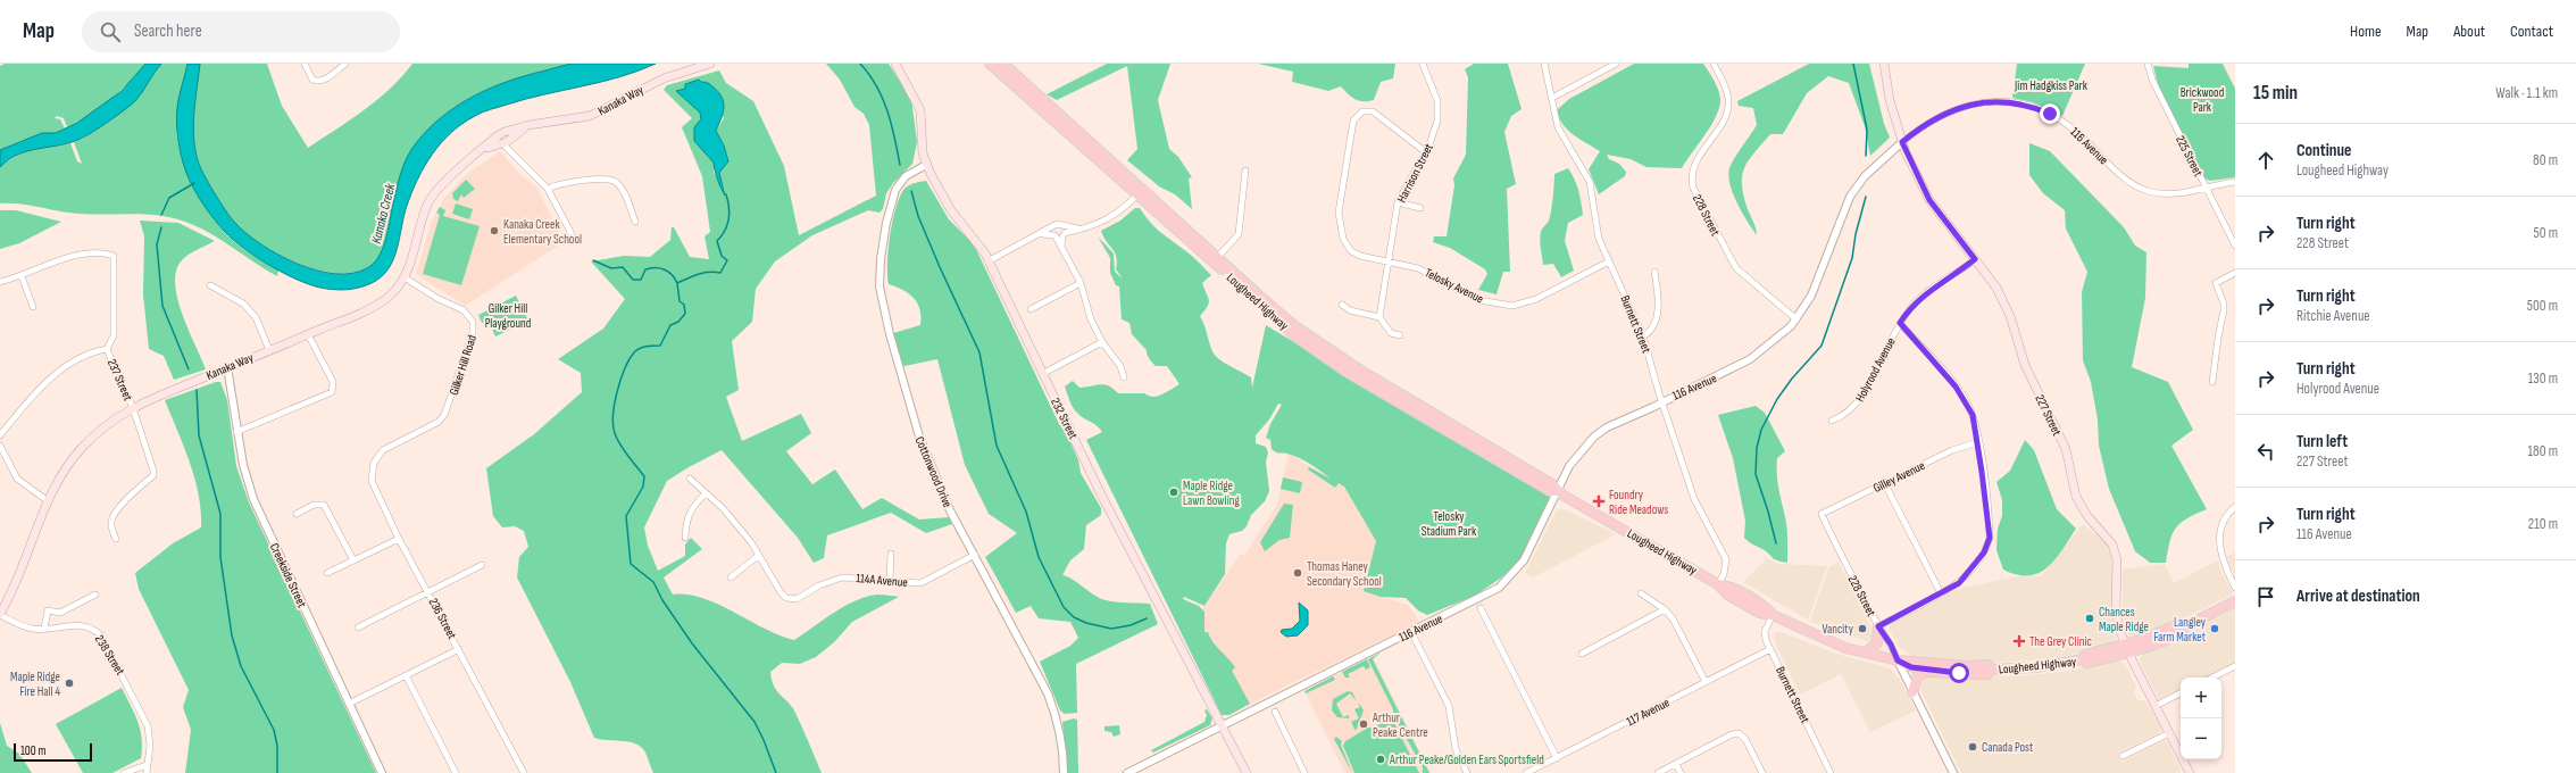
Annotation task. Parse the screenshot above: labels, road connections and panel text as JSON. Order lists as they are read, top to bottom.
{
  "streets": {
    "main road": [
      "Kanaka Way",
      "Lougheed Highway",
      "227 Street",
      "232 Street"
    ],
    "street": [
      "116 Avenue",
      "225 Street",
      "Harrison Street",
      "228 Street",
      "Telosky Avenue",
      "Burnett Street",
      "Gilker Hill Road",
      "Holyrood Avenue",
      "237 Street",
      "Cottonwood Drive",
      "Gilley Avenue",
      "Creekside Street",
      "114A Avenue",
      "236 Street",
      "238 Street",
      "117 Avenue"
    ]
  },
  "crossings": [
    ["Kanaka Way", "Gilker Hill Road"],
    ["Kanaka Way", "237 Street"],
    ["Kanaka Way", "Creekside Street"],
    ["Kanaka Way", "238 Street"],
    ["116 Avenue", "225 Street"],
    ["116 Avenue", "228 Street"],
    ["116 Avenue", "Lougheed Highway"],
    ["116 Avenue", "Burnett Street"],
    ["116 Avenue", "227 Street"],
    ["116 Avenue", "232 Street"],
    ["Harrison Street", "Telosky Avenue"],
    ["228 Street", "Lougheed Highway"],
    ["228 Street", "Gilley Avenue"],
    ["Telosky Avenue", "Burnett Street"],
    ["Lougheed Highway", "Burnett Street"],
    ["Lougheed Highway", "227 Street"],
    ["Burnett Street", "117 Avenue"],
    ["Gilker Hill Road", "236 Street"],
    ["Holyrood Avenue", "227 Street"],
    ["232 Street", "Cottonwood Drive"],
    ["Cottonwood Drive", "114A Avenue"]
  ],
  "water": ["Kanaka Creek"],
  "parks": [
    "Jim Hadgkiss Park",
    "Brickwood Park",
    "Gilker Hill Playground",
    "Telosky Stadium Park"
  ],
  "places": {
    "other": [
      "Kanaka Creek Elementary School",
      "Maple Ridge Lawn Bowling",
      "Thomas Haney Secondary School",
      "Chances Maple Ridge",
      "Vancity",
      "Langley Farm Market",
      "Maple Ridge Fire Hall 4",
      "Arthur Peake Centre",
      "Canada Post",
      "Arthur Peake/Golden Ears Sportsfield"
    ],
    "health": ["Foundry Ride Meadows", "The Grey Clinic"]
  },
  "scale_bar": "100 m",
  "page": {
    "header": "Map",
    "search": "Search here",
    "nav": [
      "Home",
      "Map",
      "About",
      "Contact"
    ],
    "heading": ["15 min", "Walk · 1.1 km"],
    "list": [
      ["Continue", "Lougheed Highway", "80 m"],
      ["Turn right", "228 Street", "50 m"],
      ["Turn right", "Ritchie Avenue", "500 m"],
      ["Turn right", "Holyrood Avenue", "130 m"],
      ["Turn left", "227 Street", "180 m"],
      ["Turn right", "116 Avenue", "210 m"],
      "Arrive at destination"
    ],
    "map_buttons": ["+", "−"],
    "scale": "100 m"
  }
}
